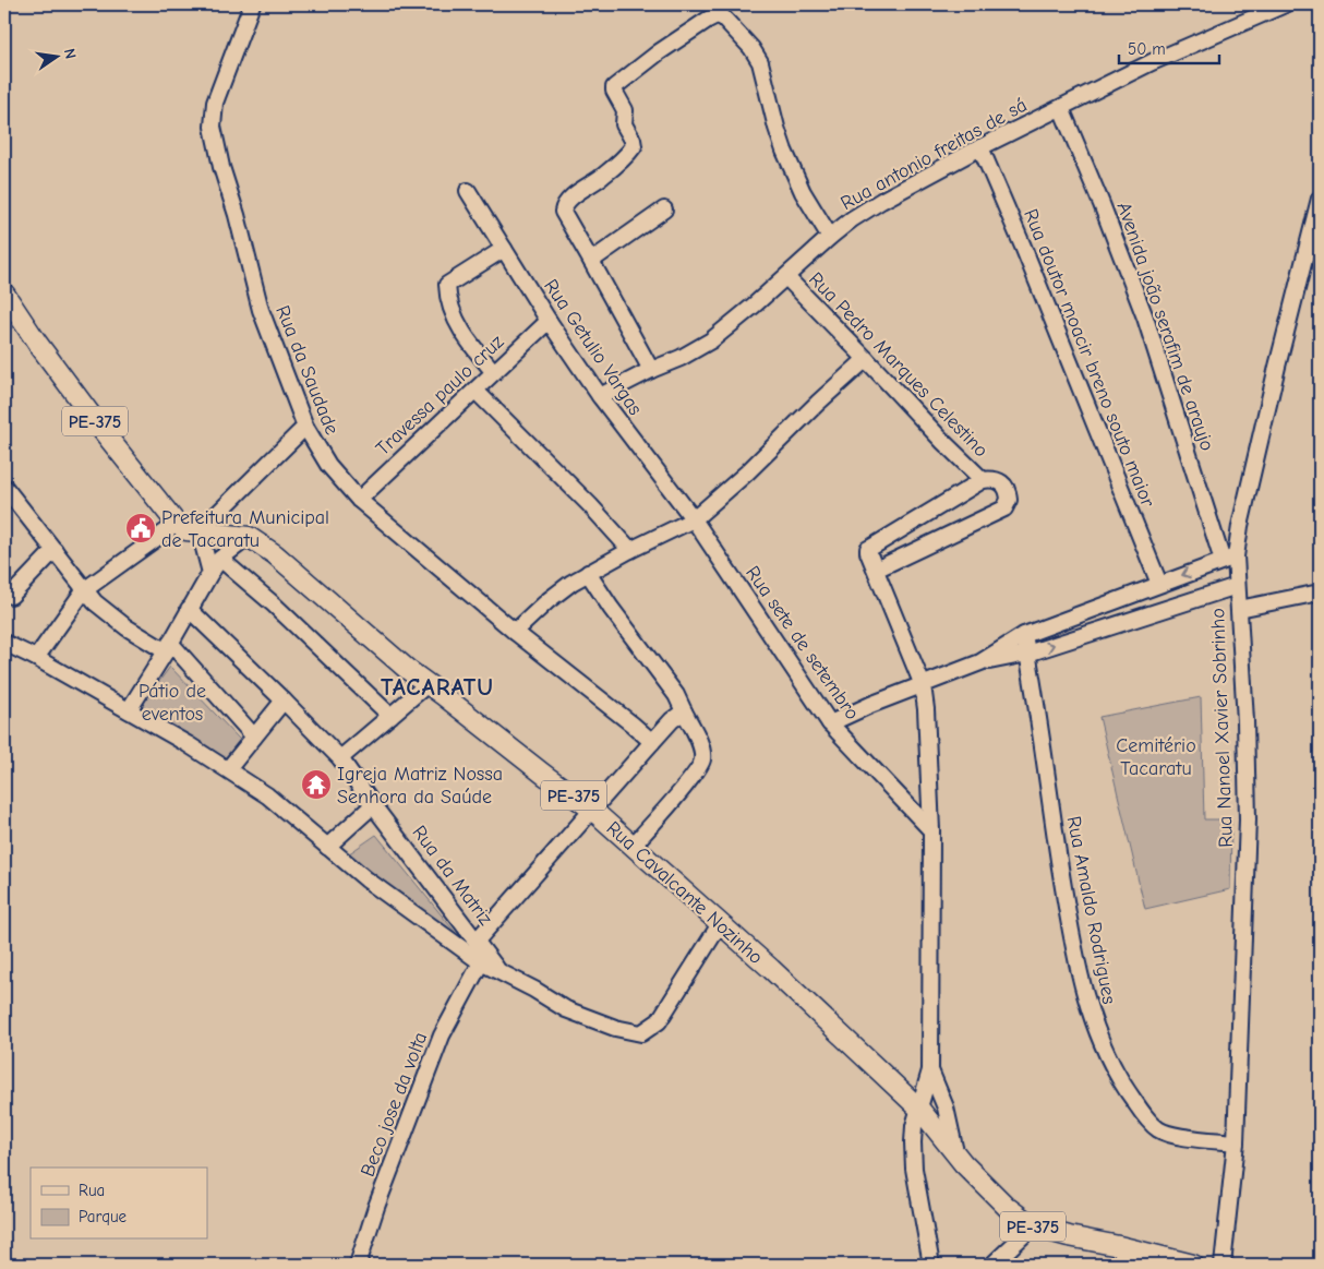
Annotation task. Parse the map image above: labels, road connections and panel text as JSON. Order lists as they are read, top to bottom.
{
  "streets": {
    "main road": ["PE-375", "Rua Cavalcante Nozinho"],
    "street": [
      "Rua antonio freitas de sá",
      "Avenida joão serafim de araujo",
      "Rua Getulio Vargas",
      "Rua doutor moacir breno souto maior",
      "Rua Pedro Marques Celestino",
      "Rua da Saudade",
      "Travessa paulo cruz",
      "Rua sete de setembro",
      "Rua Nanoel Xavier Sobrinho",
      "Rua da Matriz",
      "Rua Amaldo Rodrigues",
      "Beco jose da volta"
    ]
  },
  "crossings": [
    ["Rua antonio freitas de sá", "Avenida joão serafim de araujo"],
    ["Rua antonio freitas de sá", "Rua Getulio Vargas"],
    ["Rua antonio freitas de sá", "Rua doutor moacir breno souto maior"],
    ["Rua antonio freitas de sá", "Rua Pedro Marques Celestino"],
    ["Avenida joão serafim de araujo", "Rua Nanoel Xavier Sobrinho"],
    ["Rua Getulio Vargas", "Travessa paulo cruz"],
    ["Rua Getulio Vargas", "Rua sete de setembro"],
    ["Rua da Saudade", "Travessa paulo cruz"],
    ["PE-375", "Rua Cavalcante Nozinho"],
    ["Rua Nanoel Xavier Sobrinho", "Rua Amaldo Rodrigues"]
  ],
  "districts": ["TACARATU"],
  "parks": ["Pátio de eventos", "Cemitério Tacaratu"],
  "places": {
    "public building": ["Prefeitura Municipal de Tacaratu"],
    "temple": ["Igreja Matriz Nossa Senhora da Saúde"]
  },
  "legend": ["Rua", "Parque"],
  "scale_bar": "50 m",
  "north": "right"
}
